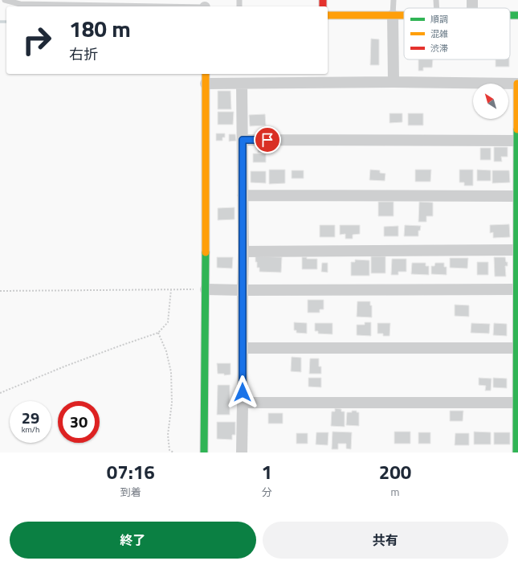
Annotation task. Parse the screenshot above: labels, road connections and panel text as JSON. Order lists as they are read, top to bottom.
{
  "legend": ["順調", "混雑", "渋滞"],
  "north": "top left",
  "page": {
    "turn": ["180 m", "右折"],
    "speed": "29 km/h",
    "limit": "30",
    "eta": [
      "07:16",
      "到着",
      "1",
      "分",
      "200",
      "m"
    ],
    "buttons": ["終了", "共有"]
  }
}
